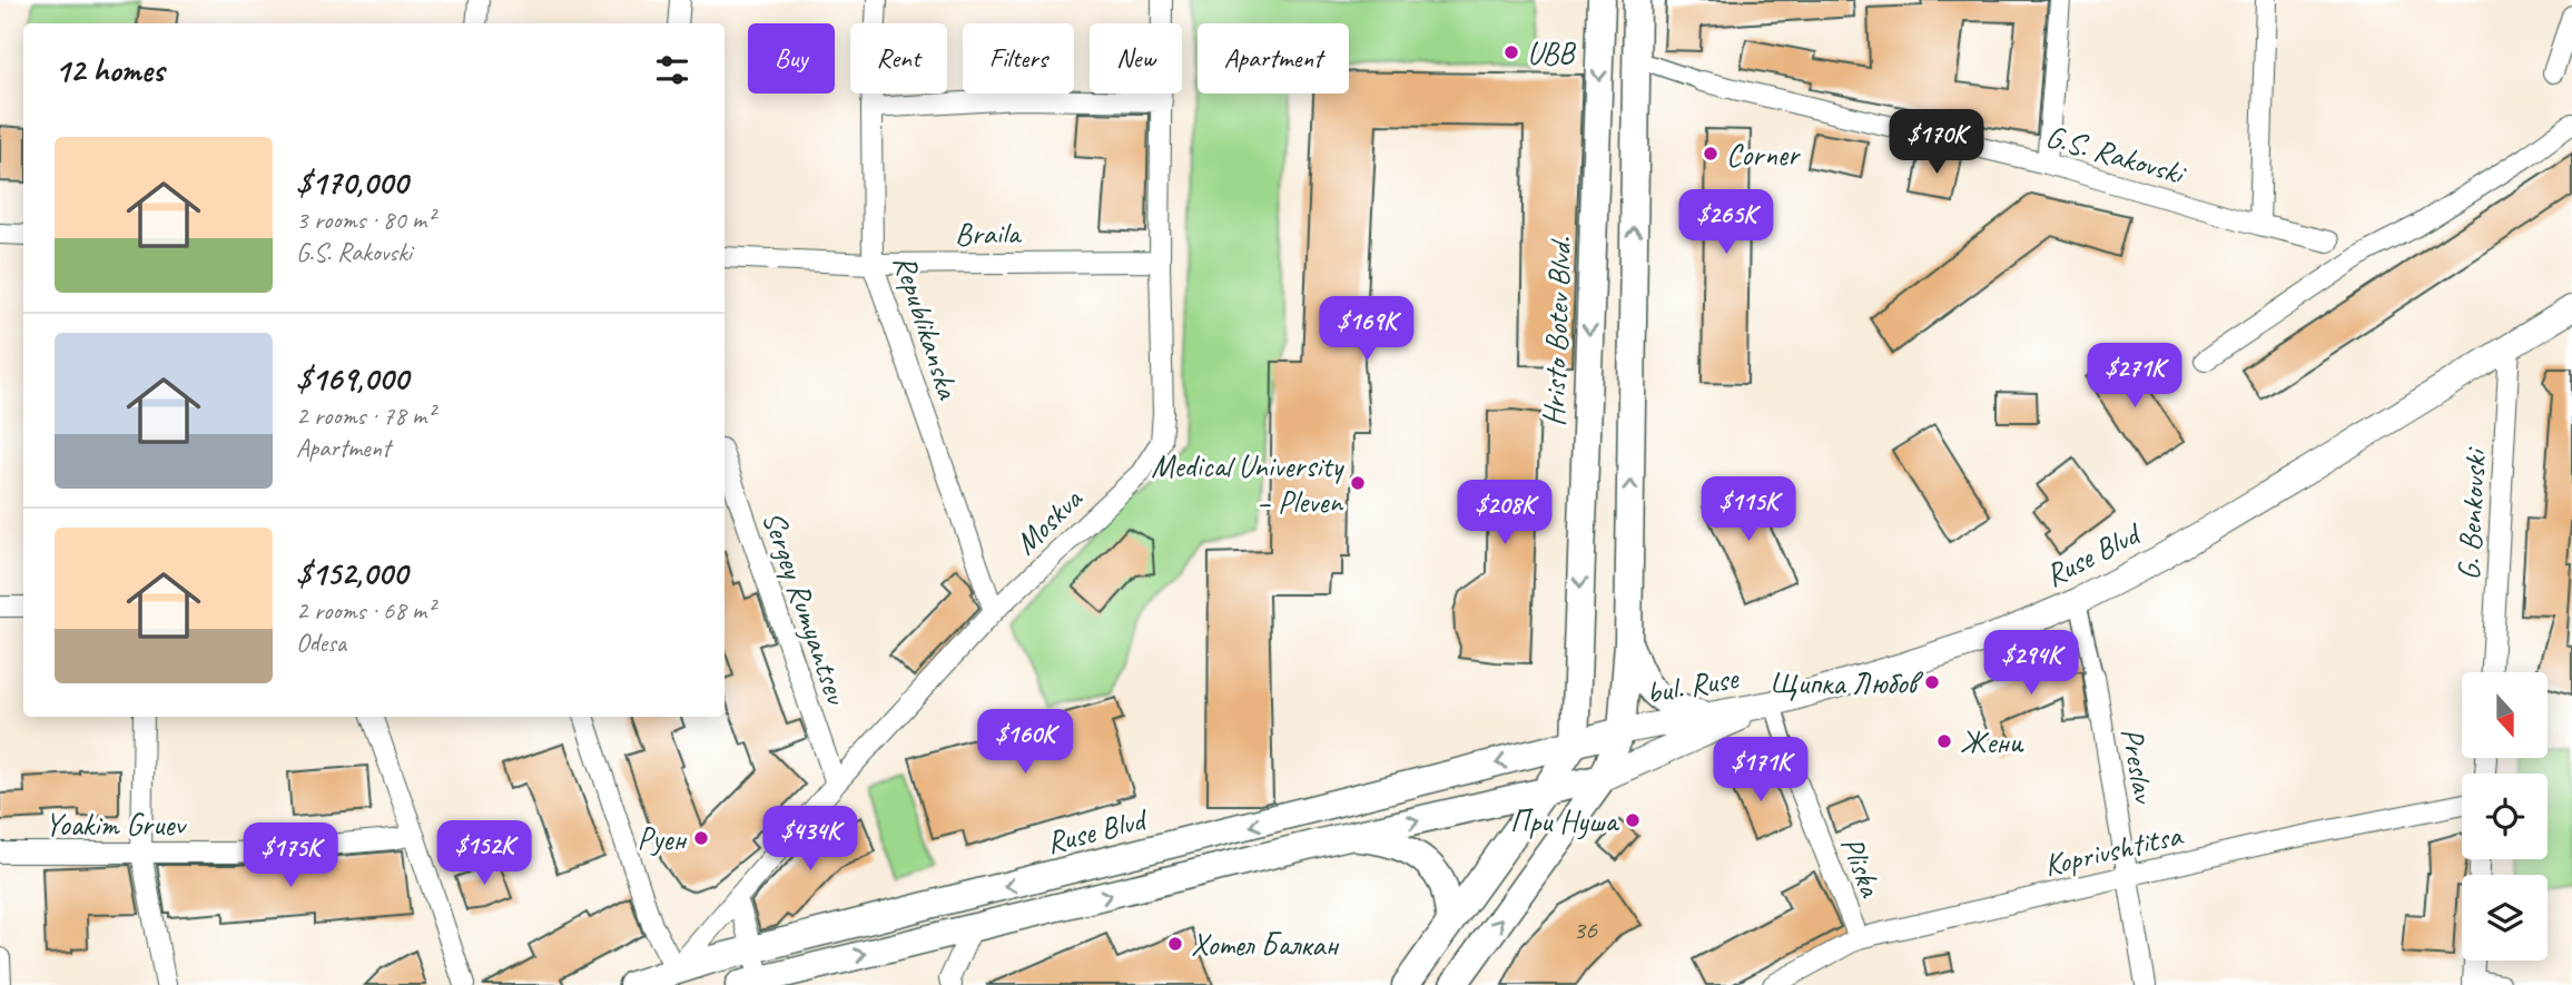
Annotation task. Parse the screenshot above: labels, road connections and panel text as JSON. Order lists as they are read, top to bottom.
{
  "streets": {
    "main road": ["Hristo Botev Blvd.", "Ruse Blvd"],
    "street": [
      "G.S. Rakovski",
      "Braila",
      "Republikanska",
      "G. Benkovski",
      "Moskva",
      "Sergey Rumyantsev",
      "bul. Ruse",
      "Preslav",
      "Yoakim Gruev",
      "Koprivshtitsa",
      "Pliska"
    ]
  },
  "crossings": [
    ["Braila", "Republikanska"],
    ["Braila", "Moskva"],
    ["Republikanska", "Moskva"],
    ["Hristo Botev Blvd.", "Ruse Blvd"],
    ["G. Benkovski", "Ruse Blvd"],
    ["Moskva", "Ruse Blvd"],
    ["Moskva", "Sergey Rumyantsev"],
    ["Ruse Blvd", "bul. Ruse"],
    ["Ruse Blvd", "Preslav"],
    ["Preslav", "Koprivshtitsa"],
    ["Koprivshtitsa", "Pliska"]
  ],
  "places": [
    "UBB",
    "Corner",
    "Medical University – Pleven",
    "Щипка Любов",
    "Жени",
    "При Нуша",
    "Руен",
    "Хотел Балкан"
  ],
  "house_numbers": ["36"],
  "north": "bottom",
  "page": {
    "chip": [
      "Buy",
      "Rent",
      "Filters",
      "New",
      "Apartment"
    ],
    "heading": "12 homes",
    "price": [
      "$170K",
      "$265K",
      "$169K",
      "$271K",
      "$115K",
      "$208K",
      "$294K",
      "$160K",
      "$171K",
      "$434K",
      "$152K",
      "$175K"
    ],
    "list": [
      {
        "name": "$170,000",
        "note": "3 rooms · 80 m² · G.S. Rakovski"
      },
      {
        "name": "$169,000",
        "note": "2 rooms · 78 m² · Apartment"
      },
      {
        "name": "$152,000",
        "note": "2 rooms · 68 m² · Odesa"
      }
    ]
  }
}
